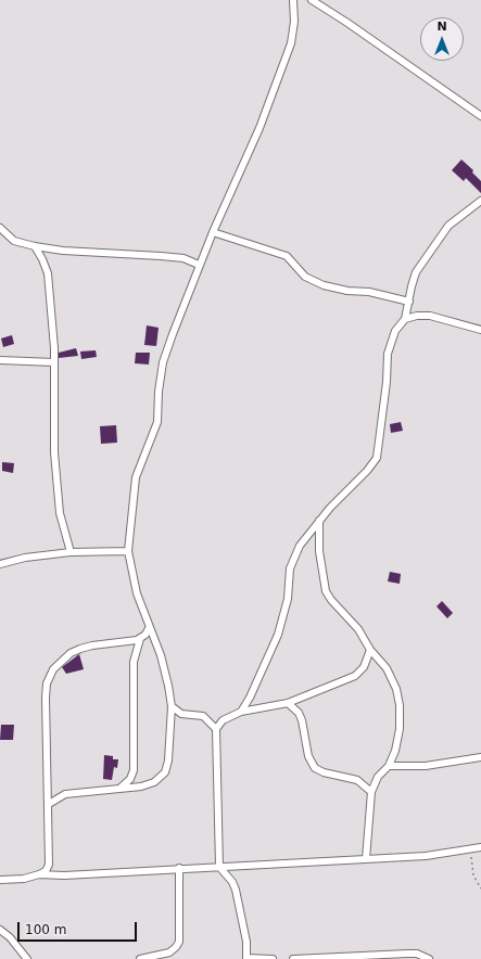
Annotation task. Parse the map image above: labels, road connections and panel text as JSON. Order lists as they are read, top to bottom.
{
  "scale_bar": "100 m",
  "north": "top"
}
